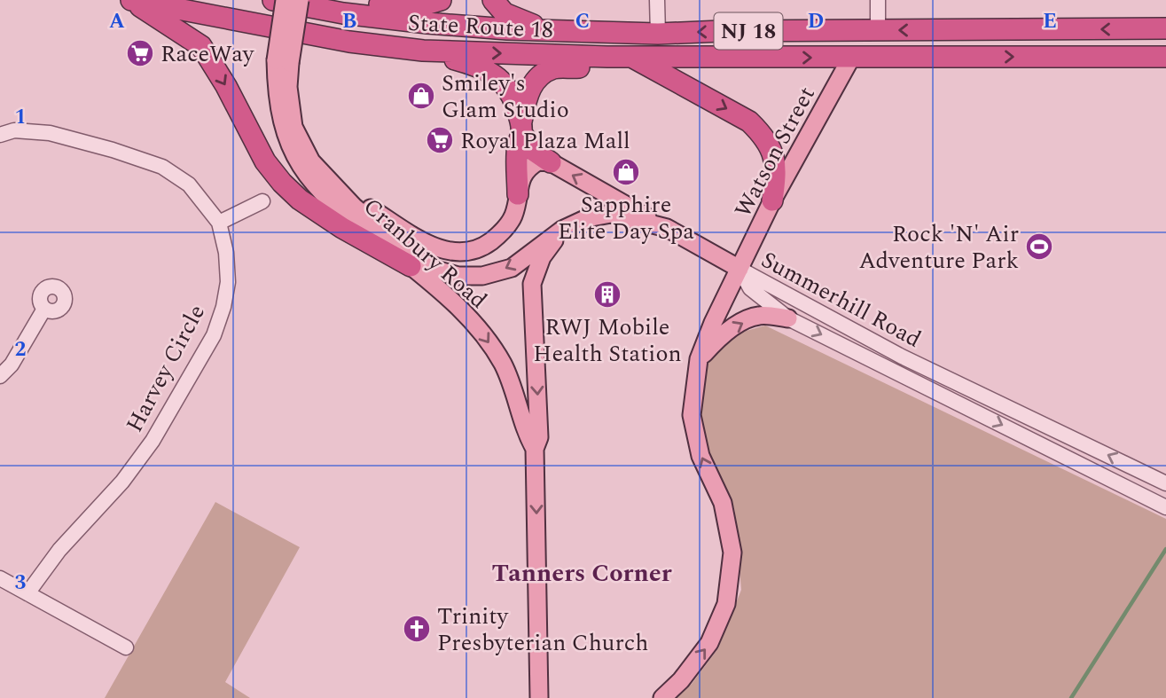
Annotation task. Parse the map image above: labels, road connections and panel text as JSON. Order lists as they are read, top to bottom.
{
  "streets": {
    "highway": ["State Route 18", "NJ 18"],
    "main road": ["Watson Street", "Cranbury Road"],
    "street": ["Summerhill Road", "Harvey Circle"]
  },
  "crossings": [
    ["State Route 18", "Watson Street"],
    ["Watson Street", "Cranbury Road"],
    ["Watson Street", "Summerhill Road"],
    ["Cranbury Road", "Summerhill Road"]
  ],
  "districts": ["Tanners Corner"],
  "places": {
    "supermarket": ["RaceWay", "Royal Plaza Mall"],
    "shop": ["Smiley's Glam Studio", "Sapphire Elite Day Spa"],
    "sports": ["Rock 'N' Air Adventure Park"],
    "building": ["RWJ Mobile Health Station"],
    "church": ["Trinity Presbyterian Church"]
  },
  "grid": {
    "columns": [
      "A",
      "B",
      "C",
      "D",
      "E"
    ],
    "rows": ["1", "2", "3"]
  }
}
